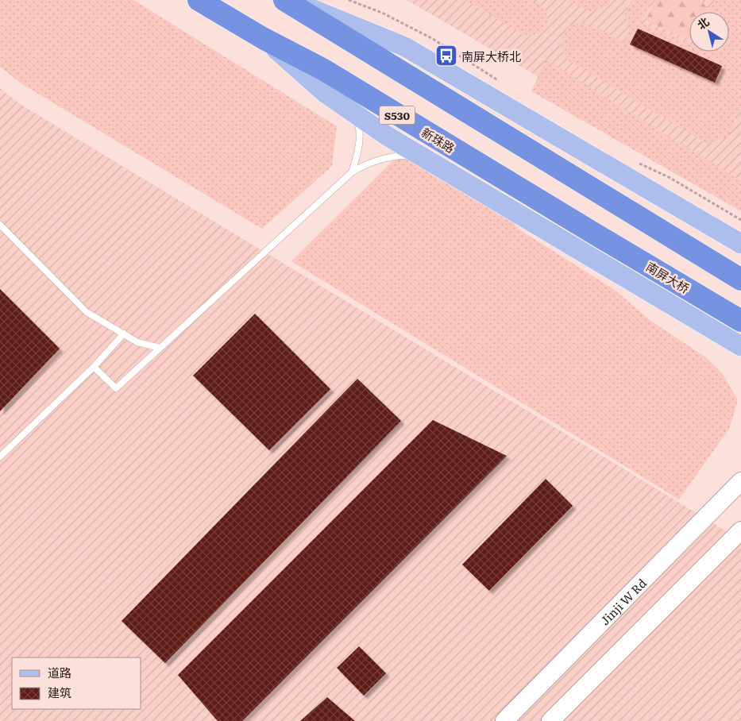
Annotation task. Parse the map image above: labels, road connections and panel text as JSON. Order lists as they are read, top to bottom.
{
  "streets": {
    "highway": ["S530", "新珠路", "南屏大桥"],
    "main road": ["Jinji W Rd"]
  },
  "crossings": [
    ["新珠路", "南屏大桥"]
  ],
  "places": {
    "bus stop": ["南屏大桥北"]
  },
  "legend": ["道路", "建筑"],
  "north": "top left"
}
